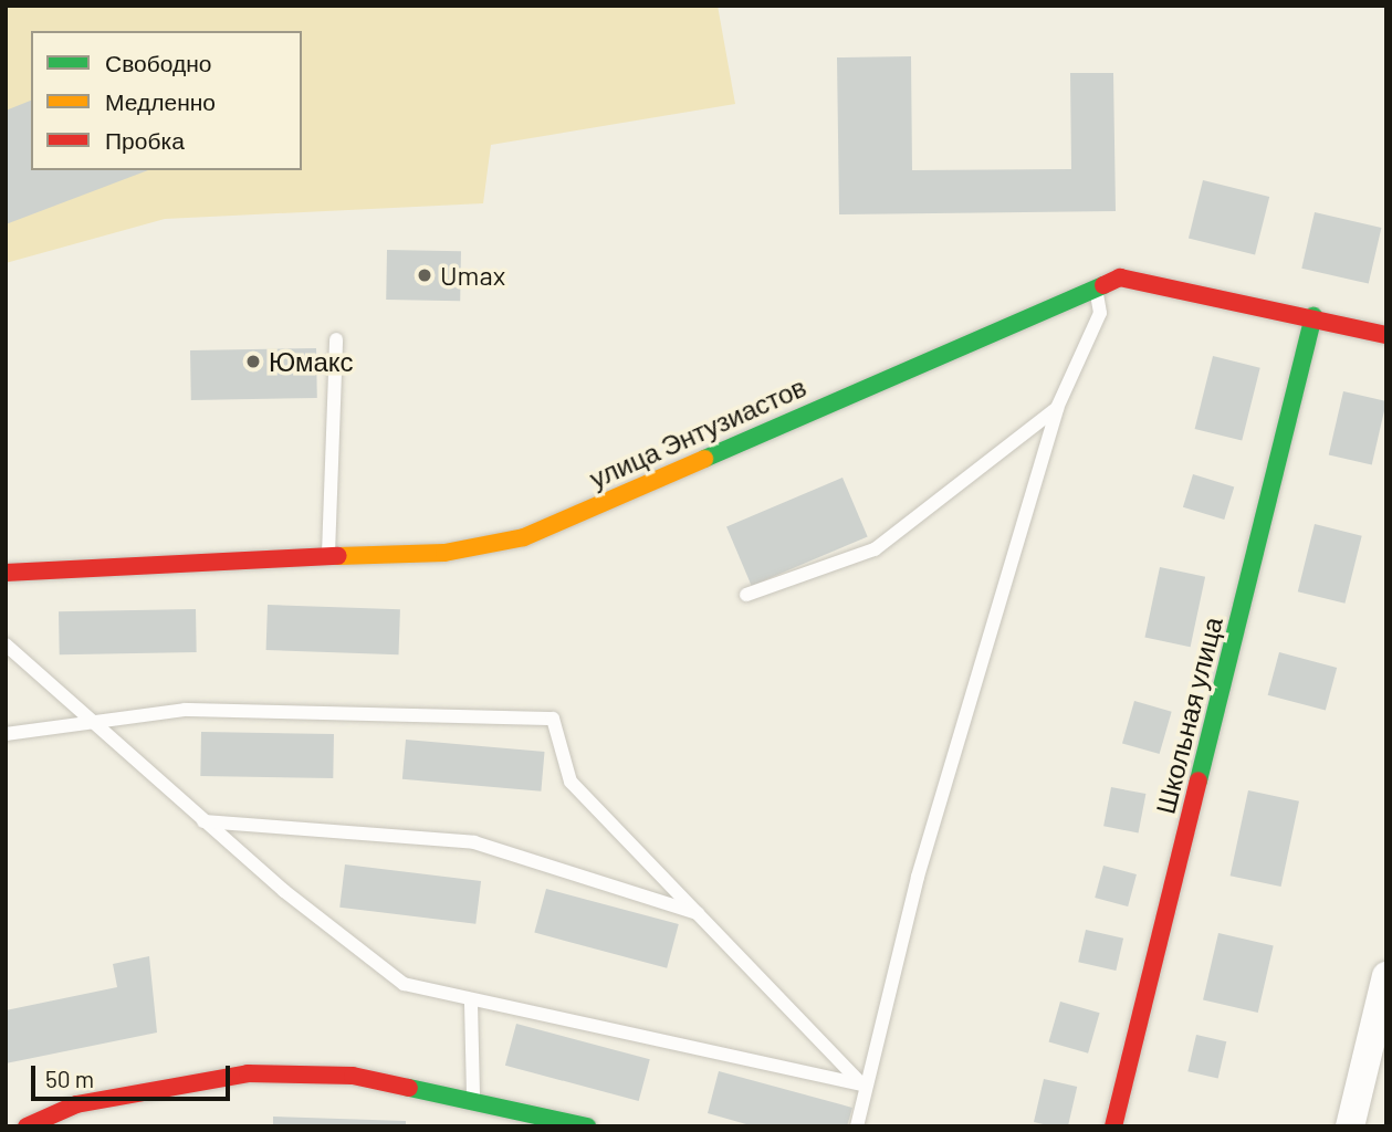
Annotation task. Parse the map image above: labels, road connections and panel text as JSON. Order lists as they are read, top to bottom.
{
  "streets": {
    "street": ["улица Энтузиастов", "Школьная улица"]
  },
  "crossings": [
    ["улица Энтузиастов", "Школьная улица"]
  ],
  "places": ["Umax", "Юмакс"],
  "legend": ["Свободно", "Медленно", "Пробка"],
  "scale_bar": "50 m"
}
